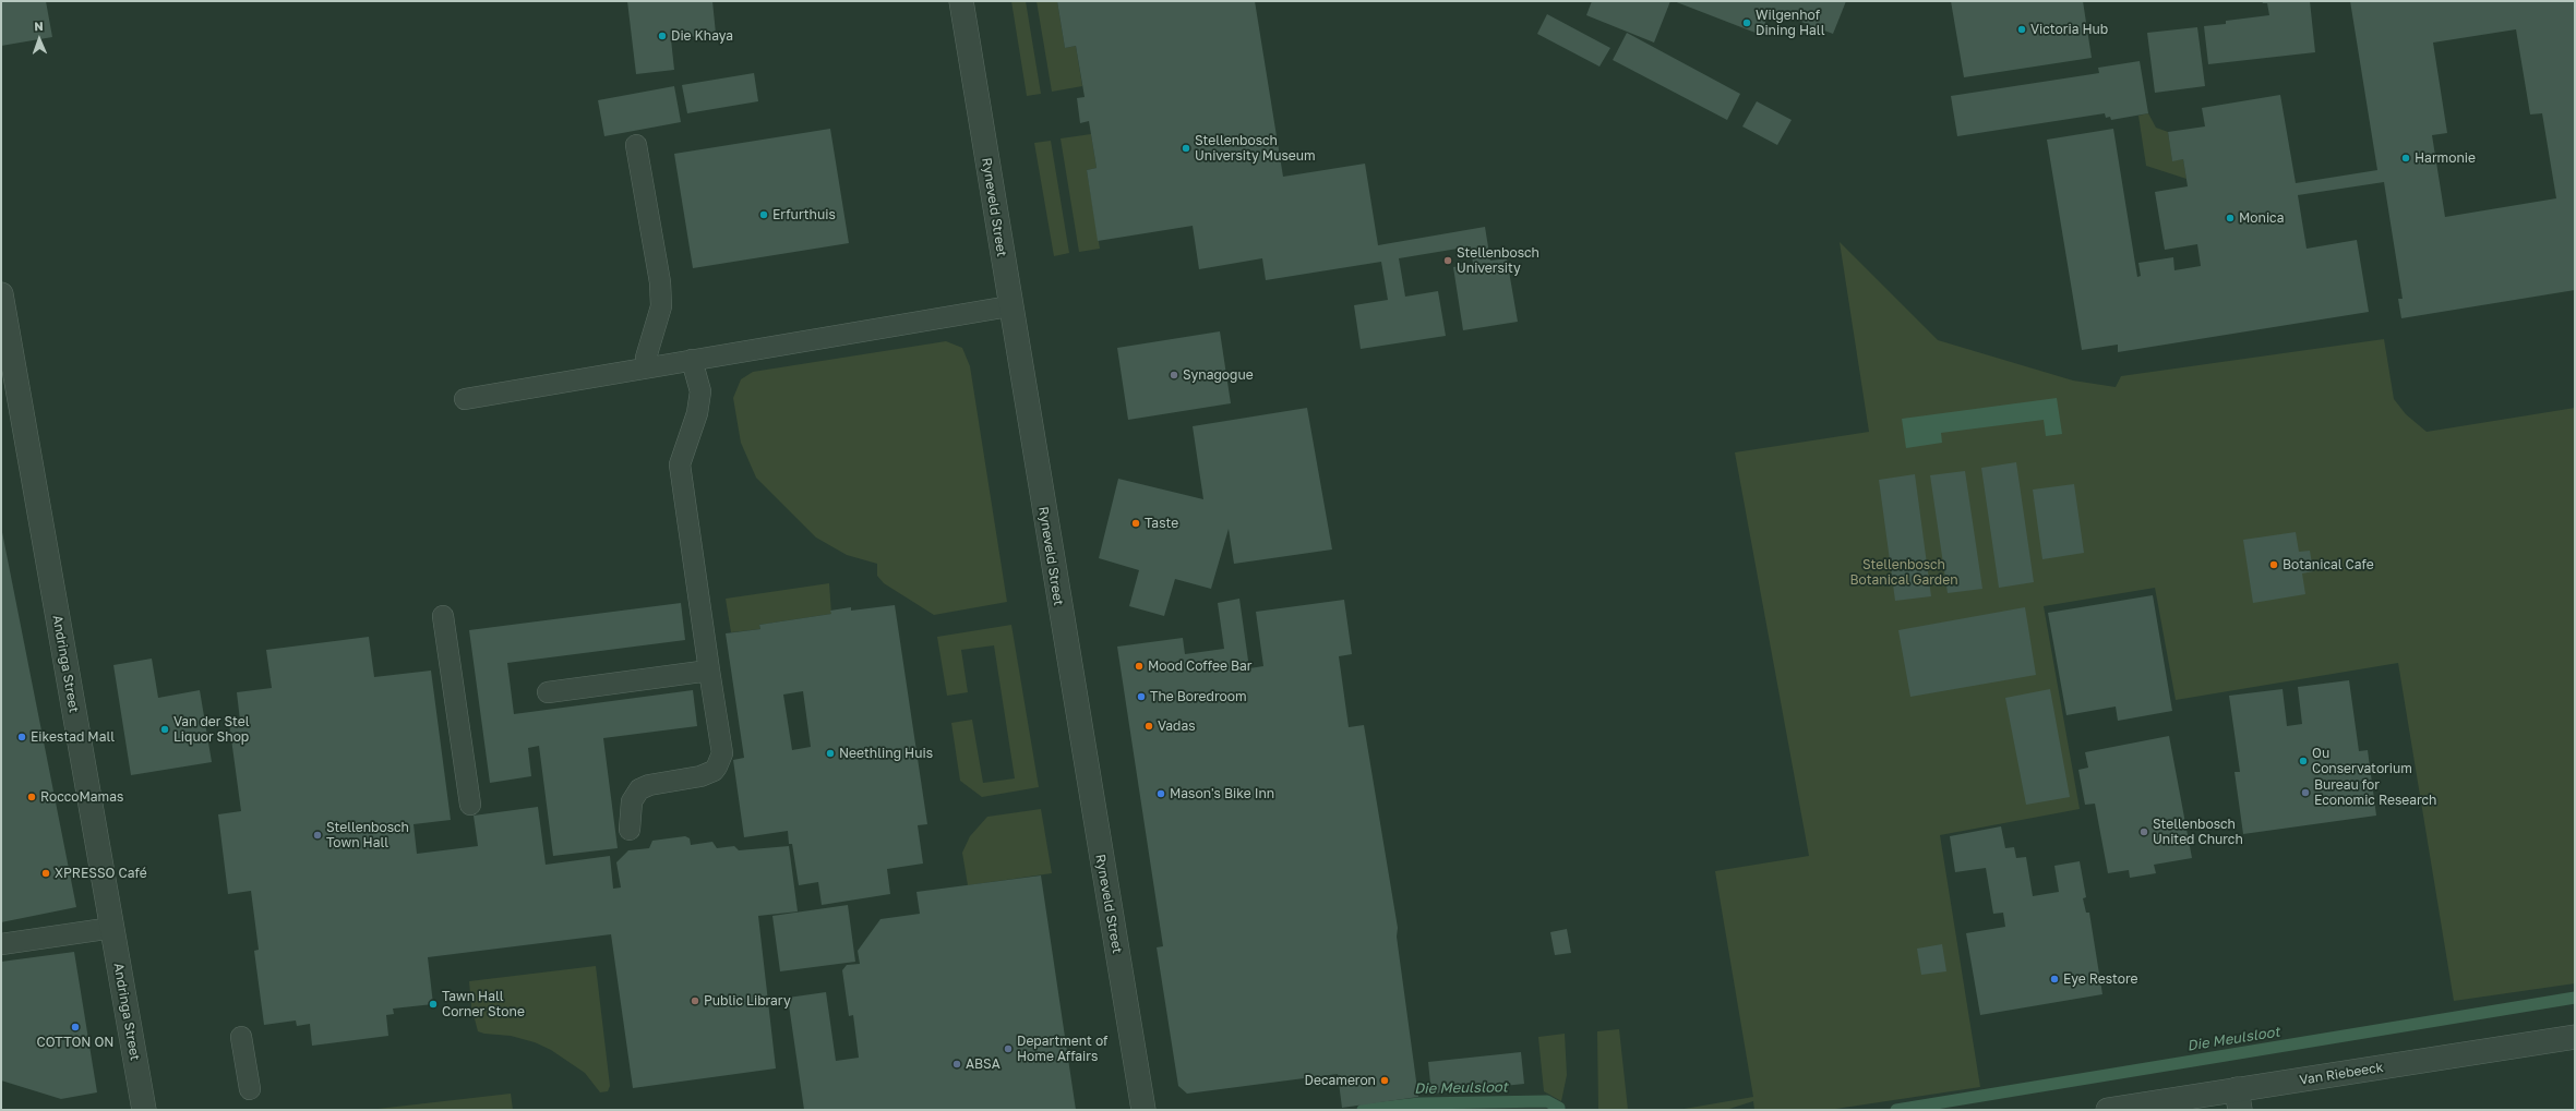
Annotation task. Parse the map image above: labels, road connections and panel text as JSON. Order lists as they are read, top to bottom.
{
  "streets": {
    "street": ["Ryneveld Street", "Andringa Street", "Van Riebeeck"]
  },
  "water": ["Die Meulsloot"],
  "parks": ["Stellenbosch Botanical Garden"],
  "places": [
    "Wilgenhof Dining Hall",
    "Victoria Hub",
    "Die Khaya",
    "Stellenbosch University Museum",
    "Harmonie",
    "Erfurthuis",
    "Monica",
    "Stellenbosch University",
    "Synagogue",
    "Taste",
    "Botanical Cafe",
    "Mood Coffee Bar",
    "The Boredroom",
    "Vadas",
    "Van der Stel Liquor Shop",
    "Eikestad Mall",
    "Neethling Huis",
    "Ou Conservatorium",
    "Bureau for Economic Research",
    "Mason's Bike Inn",
    "RoccoMamas",
    "Stellenbosch United Church",
    "Stellenbosch Town Hall",
    "XPRESSO Café",
    "Eye Restore",
    "Public Library",
    "Tawn Hall Corner Stone",
    "COTTON ON",
    "Department of Home Affairs",
    "ABSA",
    "Decameron"
  ],
  "north": "top"
}
